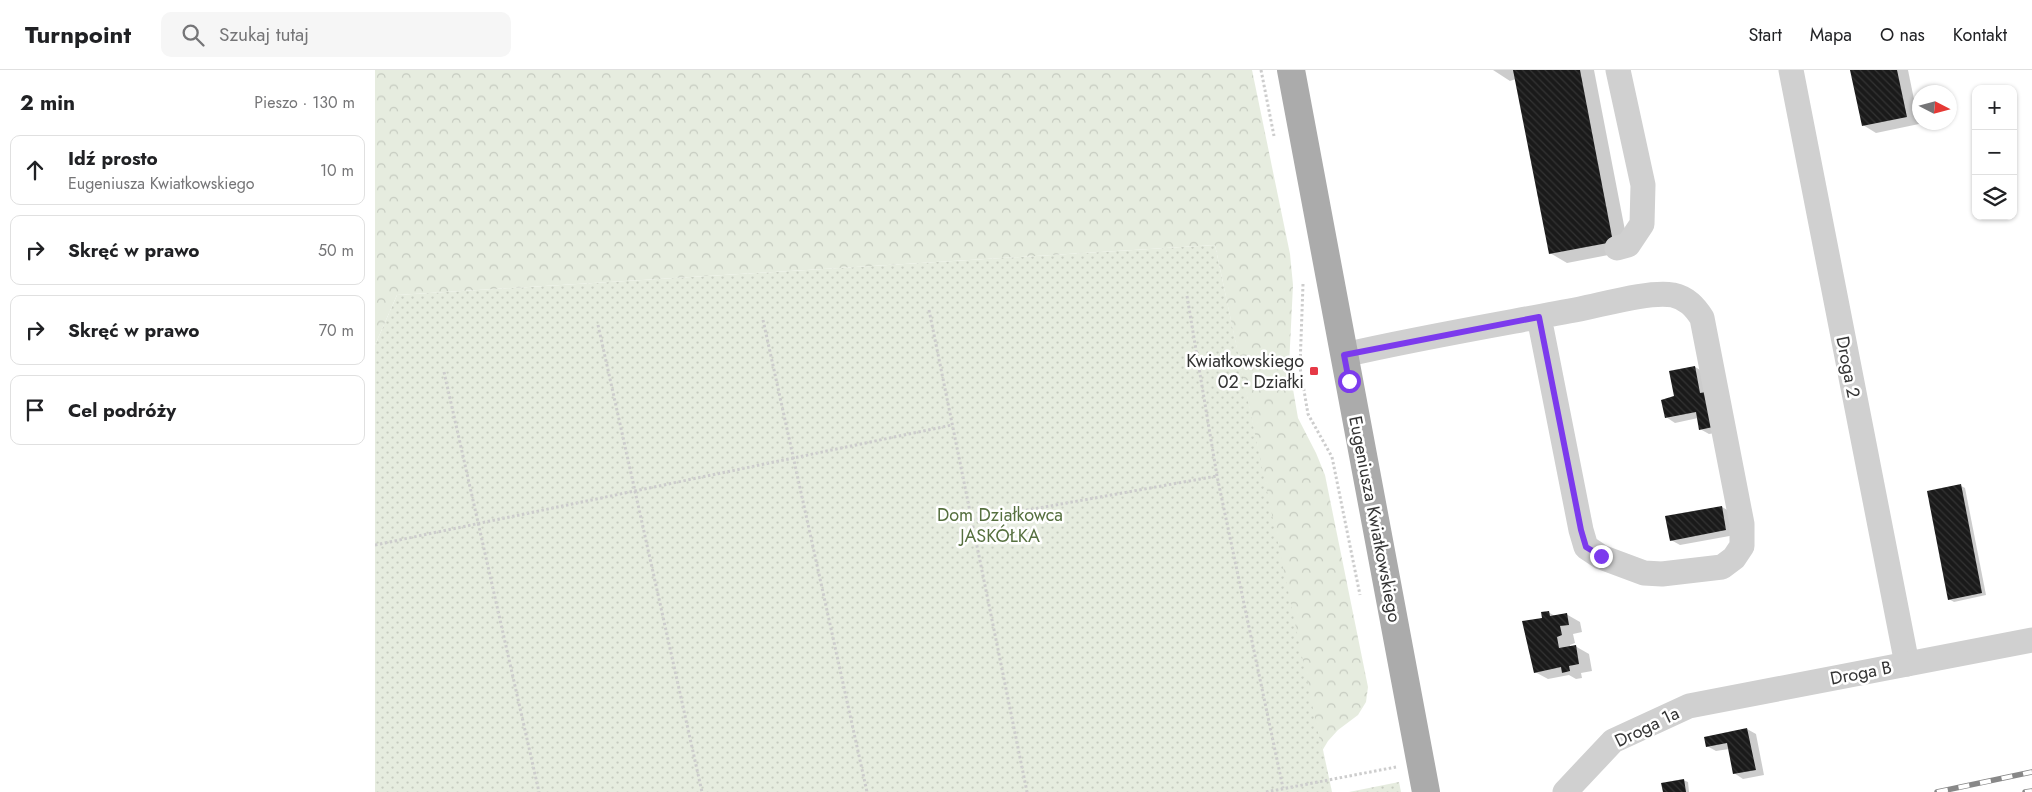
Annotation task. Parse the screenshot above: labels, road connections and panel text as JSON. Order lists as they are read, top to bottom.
{
  "streets": {
    "main road": ["Eugeniusza Kwiatkowskiego"],
    "lane": ["Droga 2", "Droga B", "Droga 1a"]
  },
  "crossings": [
    ["Droga 2", "Droga B"],
    ["Droga B", "Droga 1a"]
  ],
  "parks": ["Dom Działkowca JASKÓŁKA"],
  "places": {
    "transit": ["Kwiatkowskiego 02 - Działki"]
  },
  "north": "right",
  "page": {
    "header": "Turnpoint",
    "search": "Szukaj tutaj",
    "nav": [
      "Start",
      "Mapa",
      "O nas",
      "Kontakt"
    ],
    "heading": ["2 min", "Pieszo · 130 m"],
    "map_buttons": ["+", "−"],
    "list": [
      ["Idź prosto", "Eugeniusza Kwiatkowskiego", "10 m"],
      ["Skręć w prawo", "50 m"],
      ["Skręć w prawo", "70 m"],
      "Cel podróży"
    ]
  }
}
